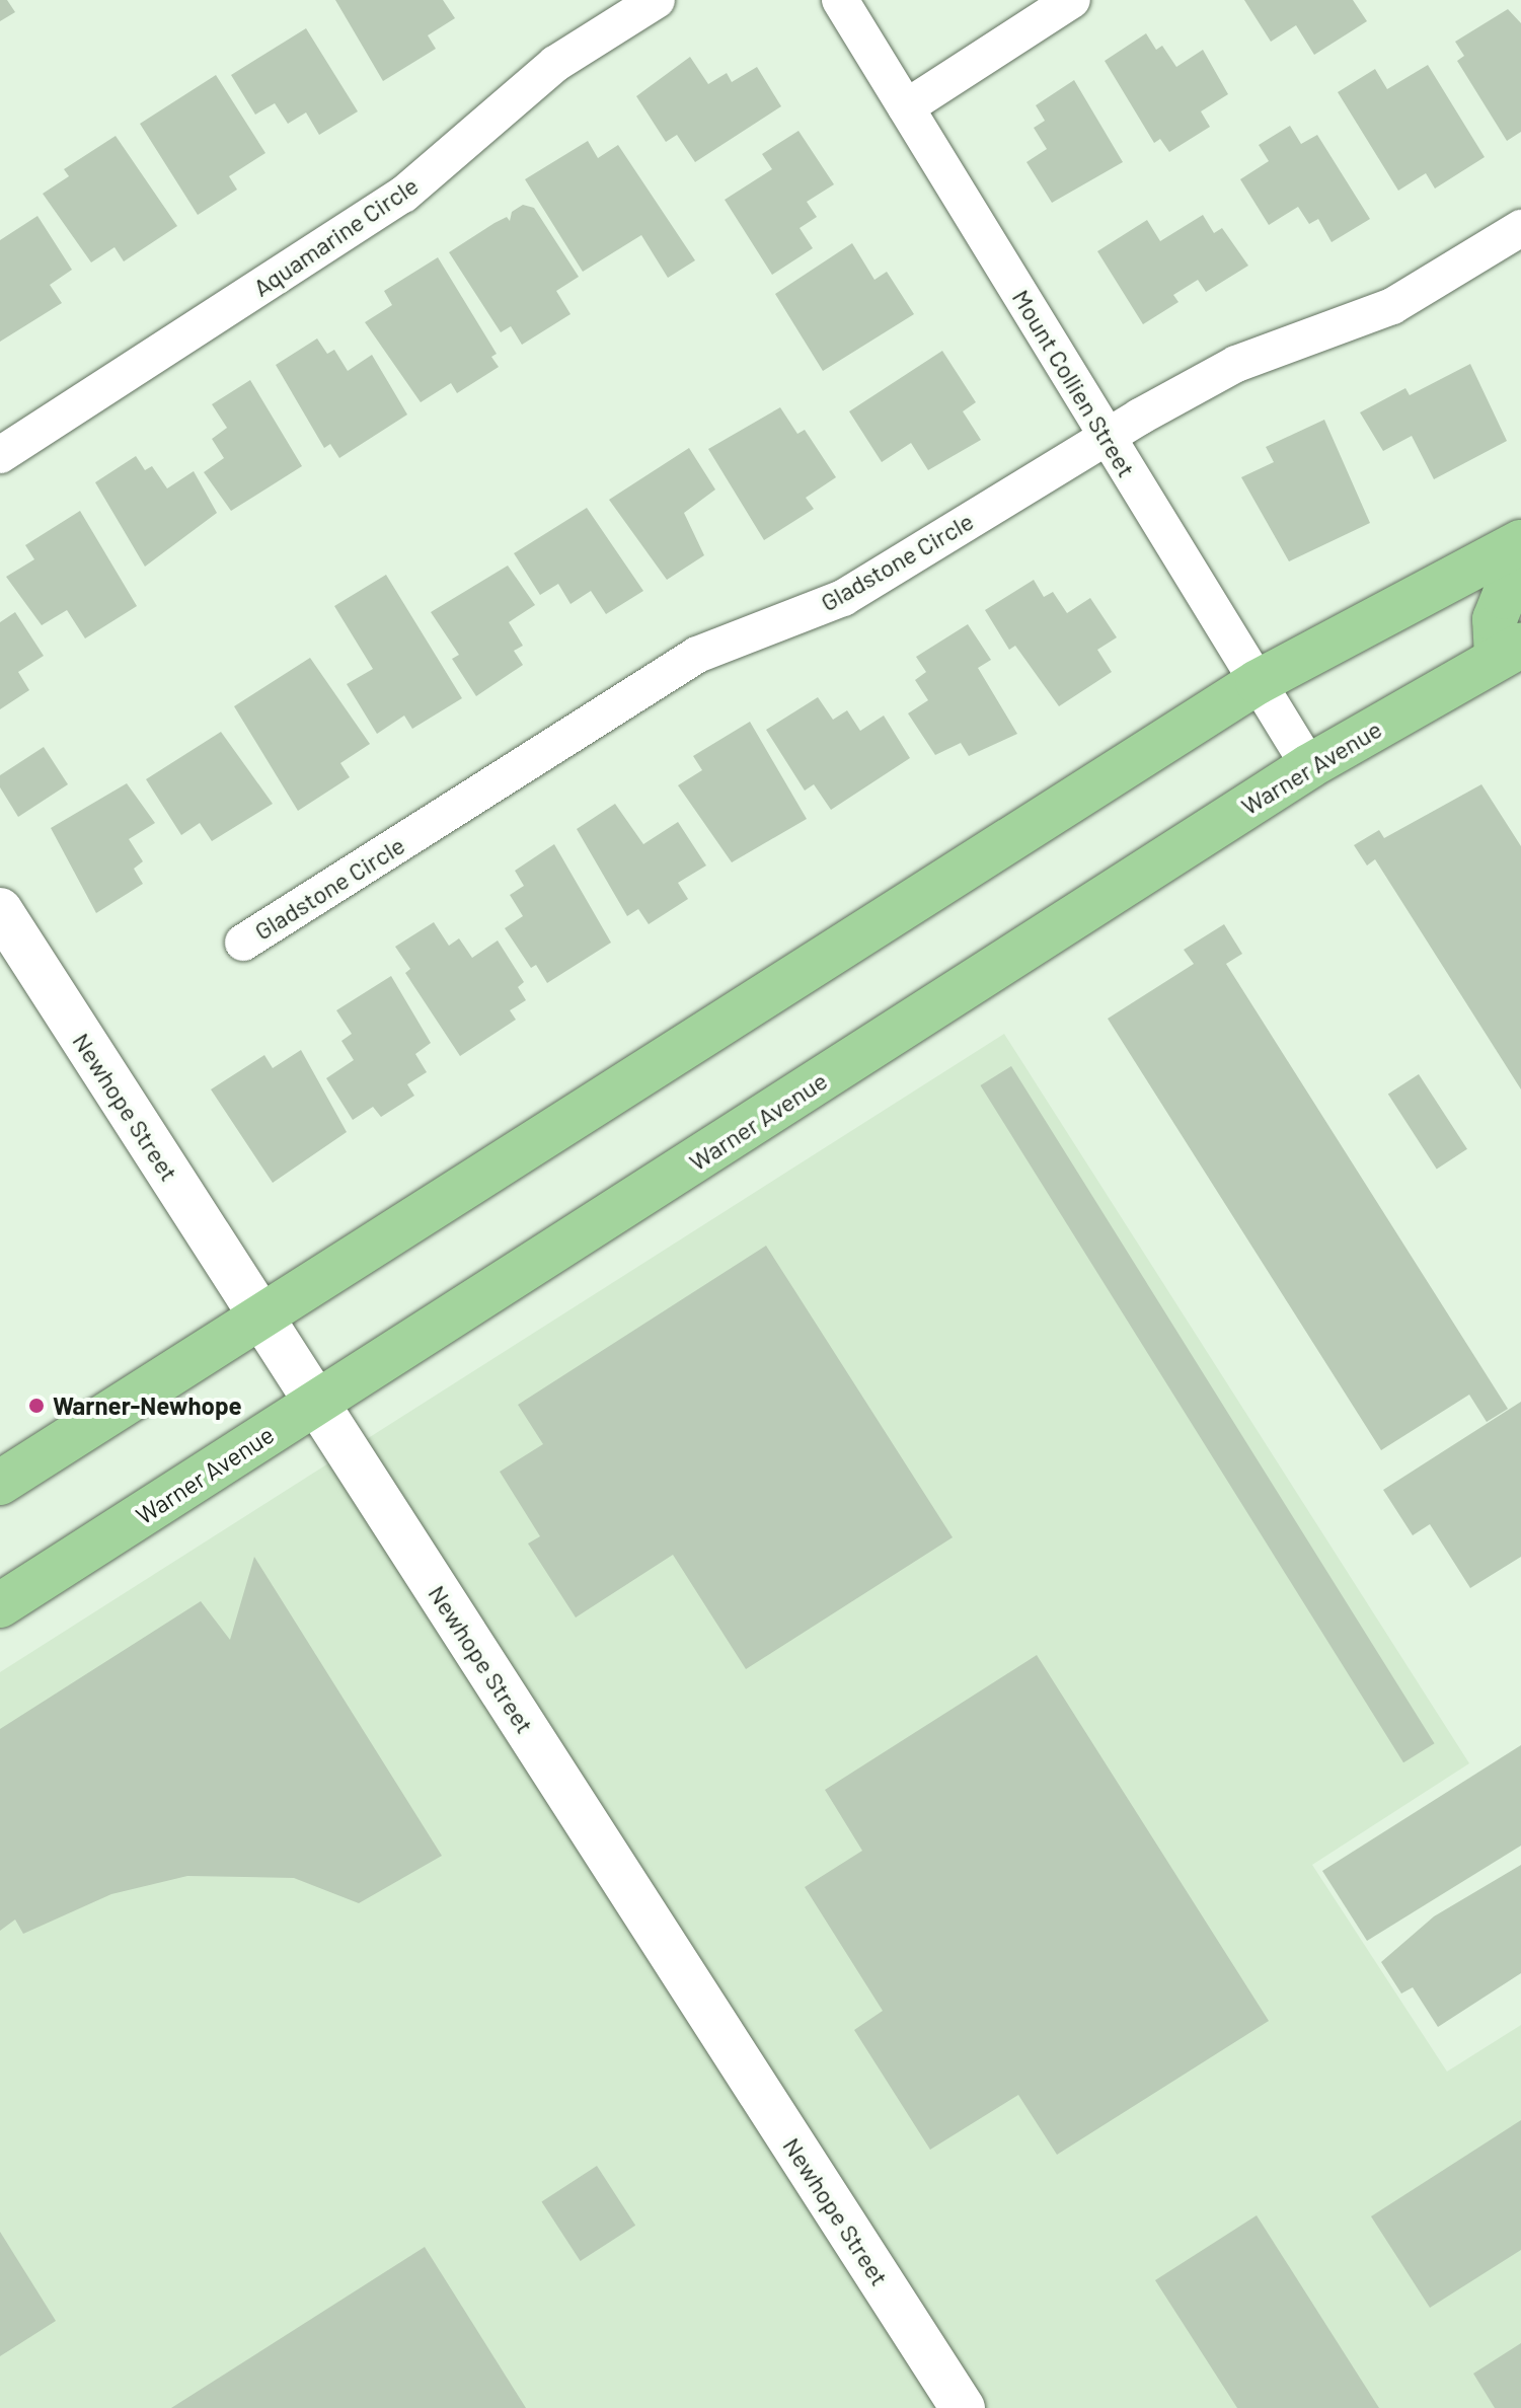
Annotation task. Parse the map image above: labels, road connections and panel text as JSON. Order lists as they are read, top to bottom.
{
  "streets": {
    "main road": ["Warner Avenue"],
    "street": [
      "Aquamarine Circle",
      "Mount Collien Street",
      "Gladstone Circle",
      "Newhope Street"
    ]
  },
  "crossings": [
    ["Mount Collien Street", "Gladstone Circle"],
    ["Mount Collien Street", "Warner Avenue"],
    ["Warner Avenue", "Newhope Street"]
  ],
  "places": ["Warner-Newhope"]
}
